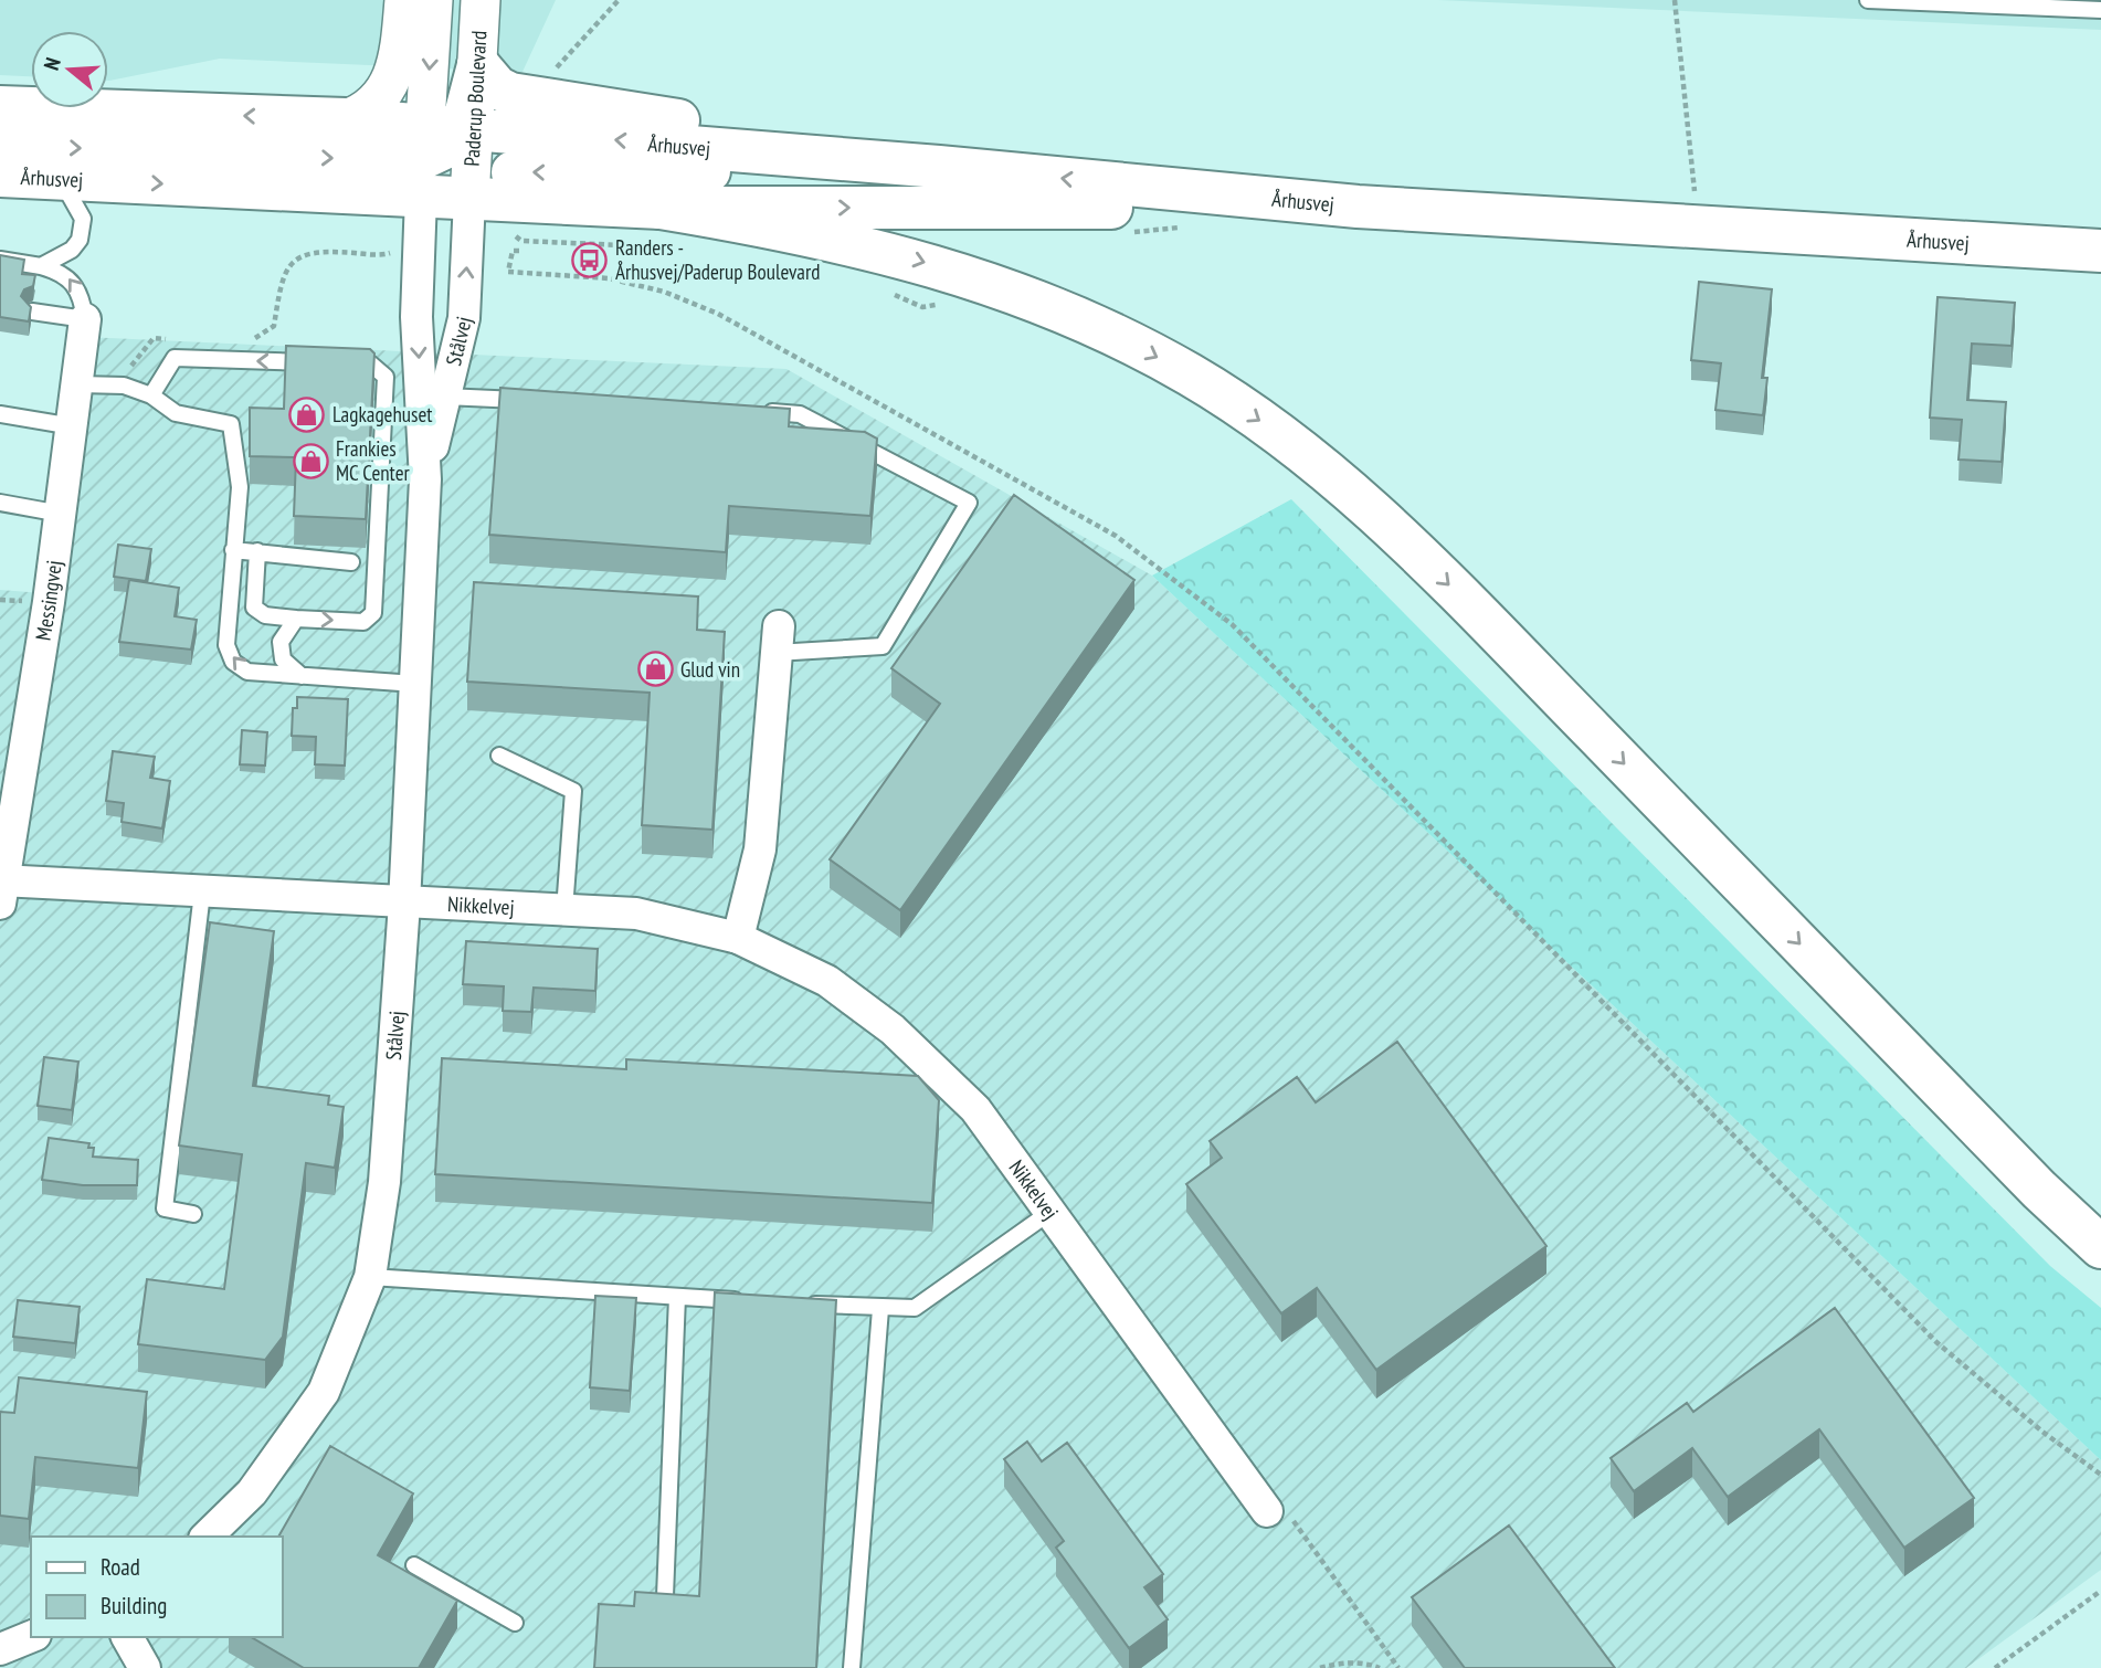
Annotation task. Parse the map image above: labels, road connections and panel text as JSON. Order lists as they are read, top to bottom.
{
  "streets": {
    "main road": ["Århusvej"],
    "street": [
      "Paderup Boulevard",
      "Stålvej",
      "Messingvej",
      "Nikkelvej"
    ]
  },
  "crossings": [
    ["Århusvej", "Stålvej"],
    ["Stålvej", "Messingvej"],
    ["Stålvej", "Nikkelvej"],
    ["Messingvej", "Nikkelvej"]
  ],
  "places": {
    "bus stop": ["Randers - Århusvej/Paderup Boulevard"],
    "shop": ["Lagkagehuset", "Frankies MC Center", "Glud vin"]
  },
  "legend": ["Road", "Building"],
  "north": "left"
}
